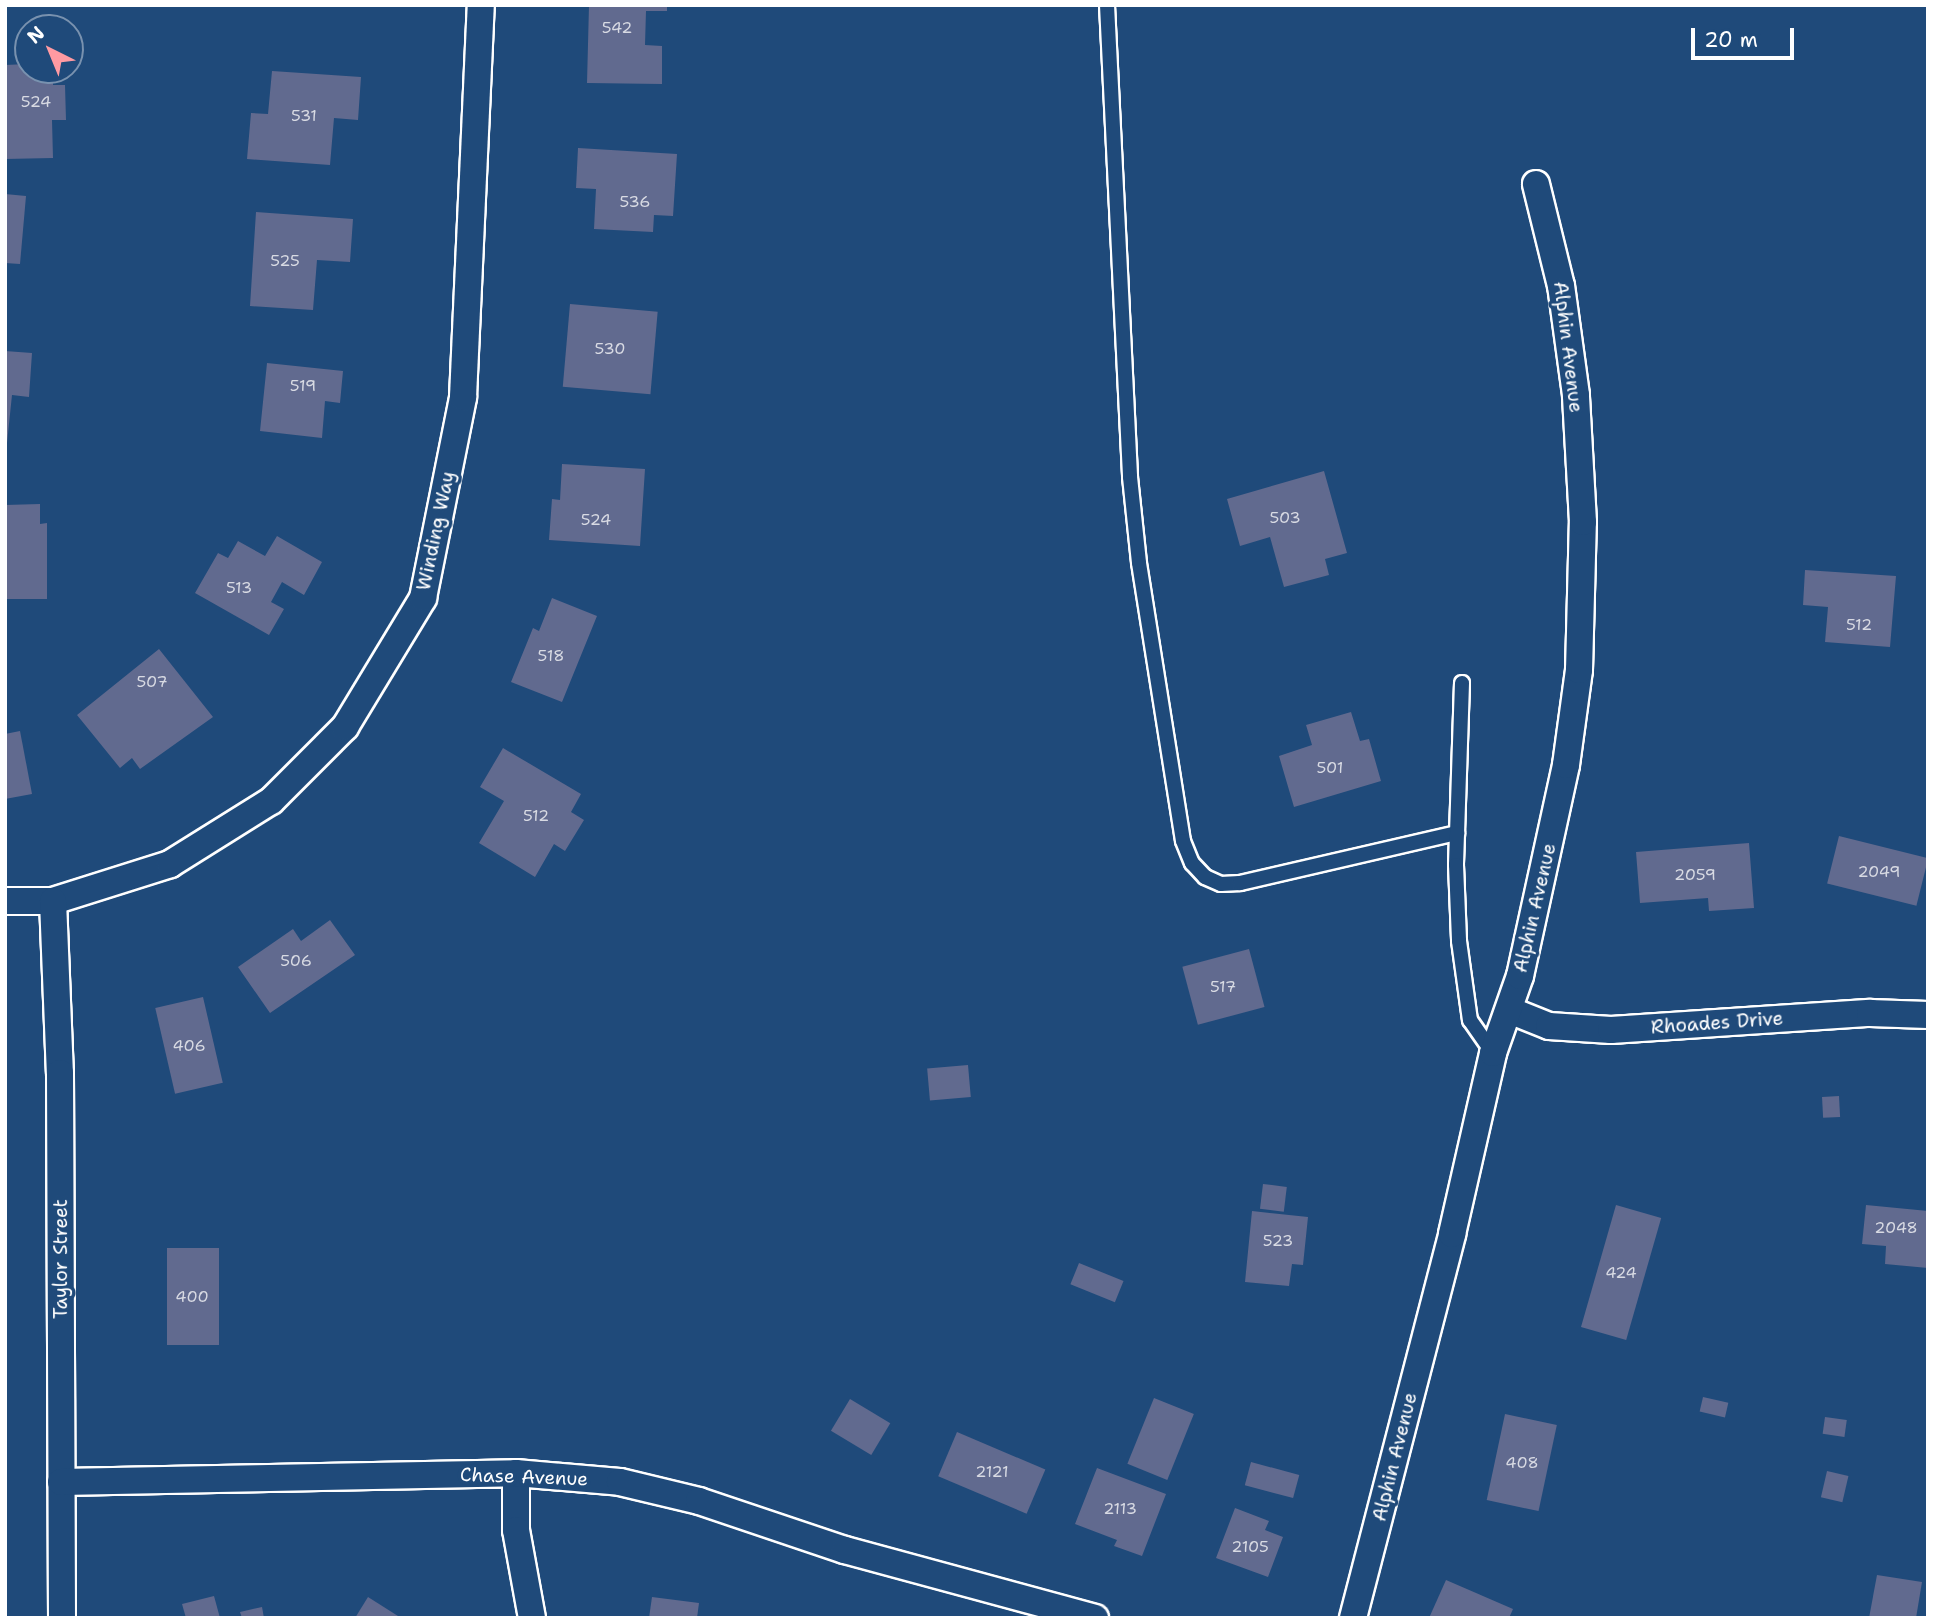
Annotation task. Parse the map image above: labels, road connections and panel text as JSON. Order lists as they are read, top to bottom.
{
  "streets": {
    "street": [
      "Alphin Avenue",
      "Winding Way",
      "Rhoades Drive",
      "Taylor Street",
      "Chase Avenue"
    ]
  },
  "crossings": [
    ["Alphin Avenue", "Rhoades Drive"],
    ["Winding Way", "Taylor Street"],
    ["Taylor Street", "Chase Avenue"]
  ],
  "house_numbers": [
    "542",
    "524",
    "531",
    "536",
    "525",
    "530",
    "519",
    "503",
    "524",
    "513",
    "512",
    "518",
    "507",
    "501",
    "512",
    "2049",
    "2059",
    "506",
    "517",
    "406",
    "2048",
    "523",
    "424",
    "400",
    "408",
    "2121",
    "2113",
    "2105"
  ],
  "scale_bar": "20 m",
  "north": "top left"
}
